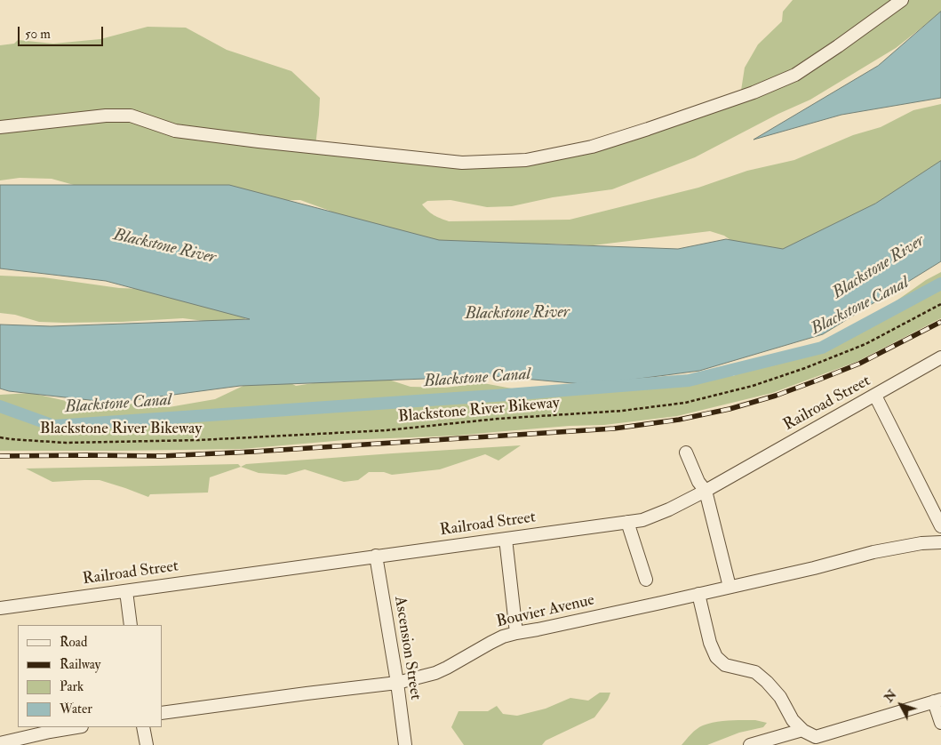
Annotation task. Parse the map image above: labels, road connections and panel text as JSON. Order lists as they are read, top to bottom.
{
  "streets": {
    "street": ["Railroad Street", "Bouvier Avenue", "Ascension Street"],
    "path": ["Blackstone River Bikeway"]
  },
  "crossings": [
    ["Railroad Street", "Ascension Street"],
    ["Bouvier Avenue", "Ascension Street"]
  ],
  "water": ["Blackstone River", "Blackstone Canal"],
  "legend": [
    "Road",
    "Railway",
    "Park",
    "Water"
  ],
  "scale_bar": "50 m",
  "north": "top left"
}
